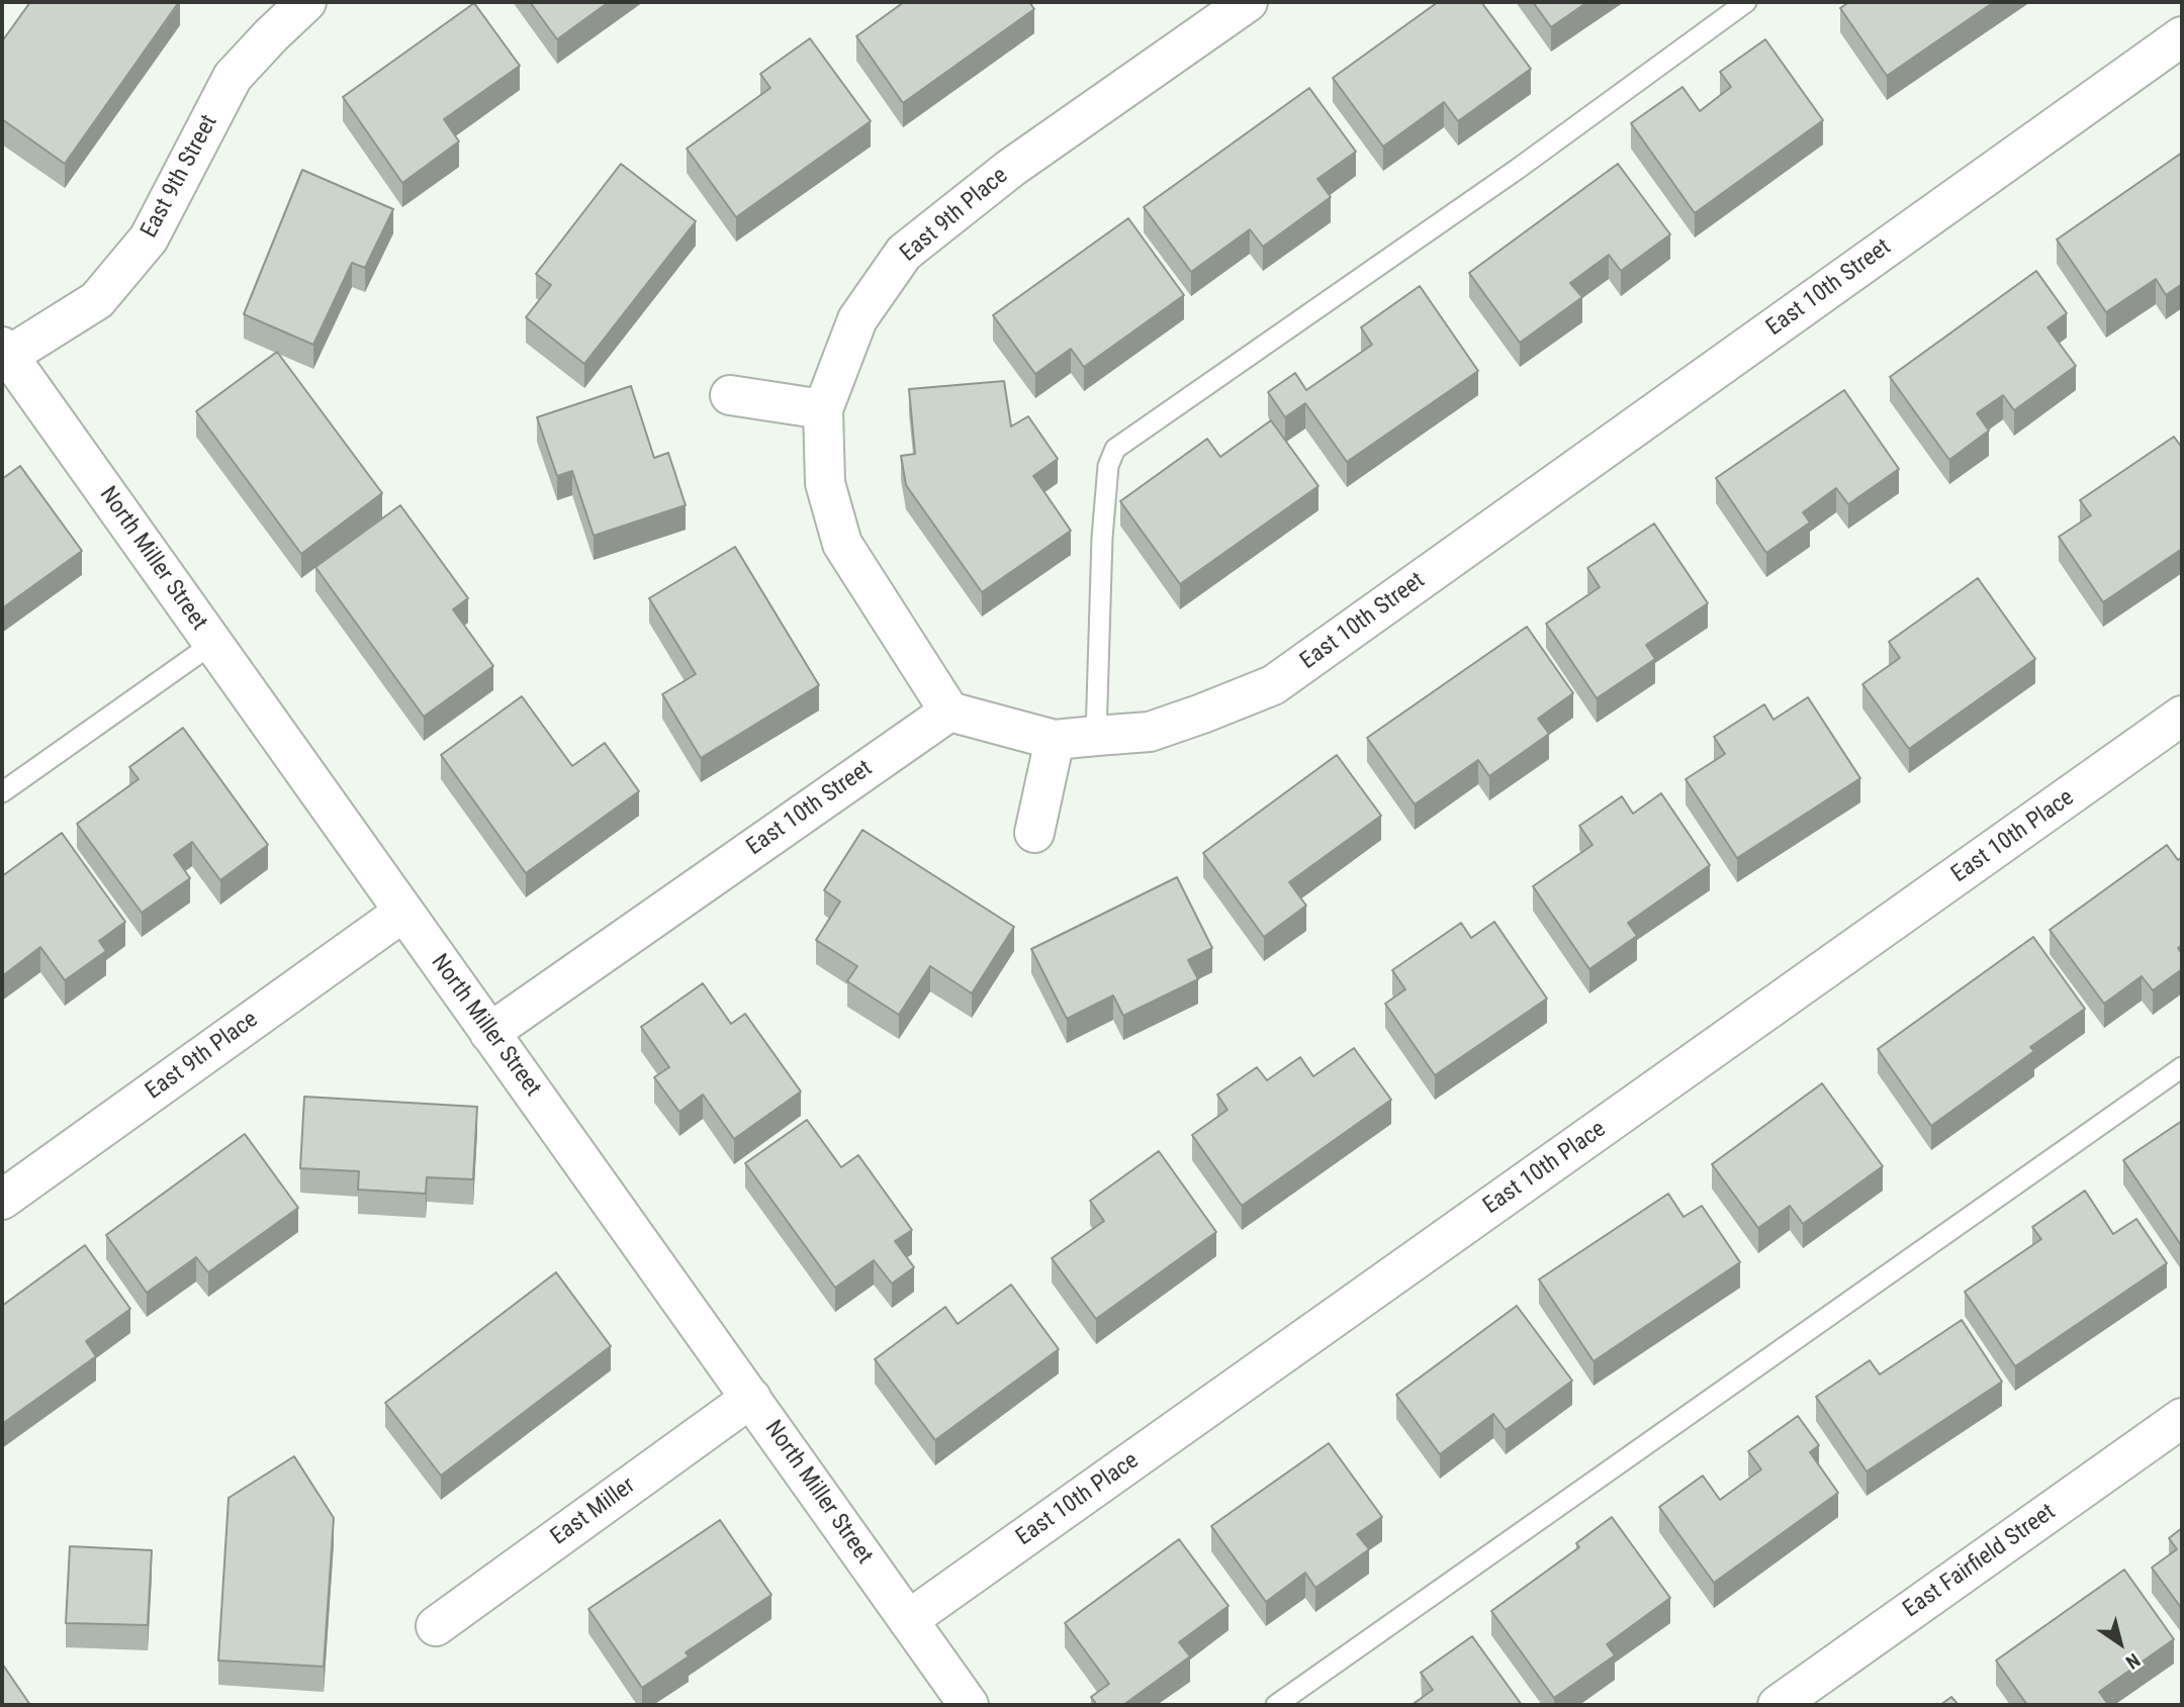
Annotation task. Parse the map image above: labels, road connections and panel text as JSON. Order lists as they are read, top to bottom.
{
  "streets": {
    "street": [
      "East 9th Street",
      "East 9th Place",
      "East 10th Street",
      "North Miller Street",
      "East 10th Place",
      "East Miller",
      "East Fairfield Street"
    ]
  },
  "crossings": [
    ["East 9th Street", "North Miller Street"],
    ["East 9th Place", "East 10th Street"],
    ["East 9th Place", "North Miller Street"],
    ["East 10th Street", "North Miller Street"],
    ["North Miller Street", "East 10th Place"],
    ["North Miller Street", "East Miller"]
  ],
  "north": "bottom right"
}
